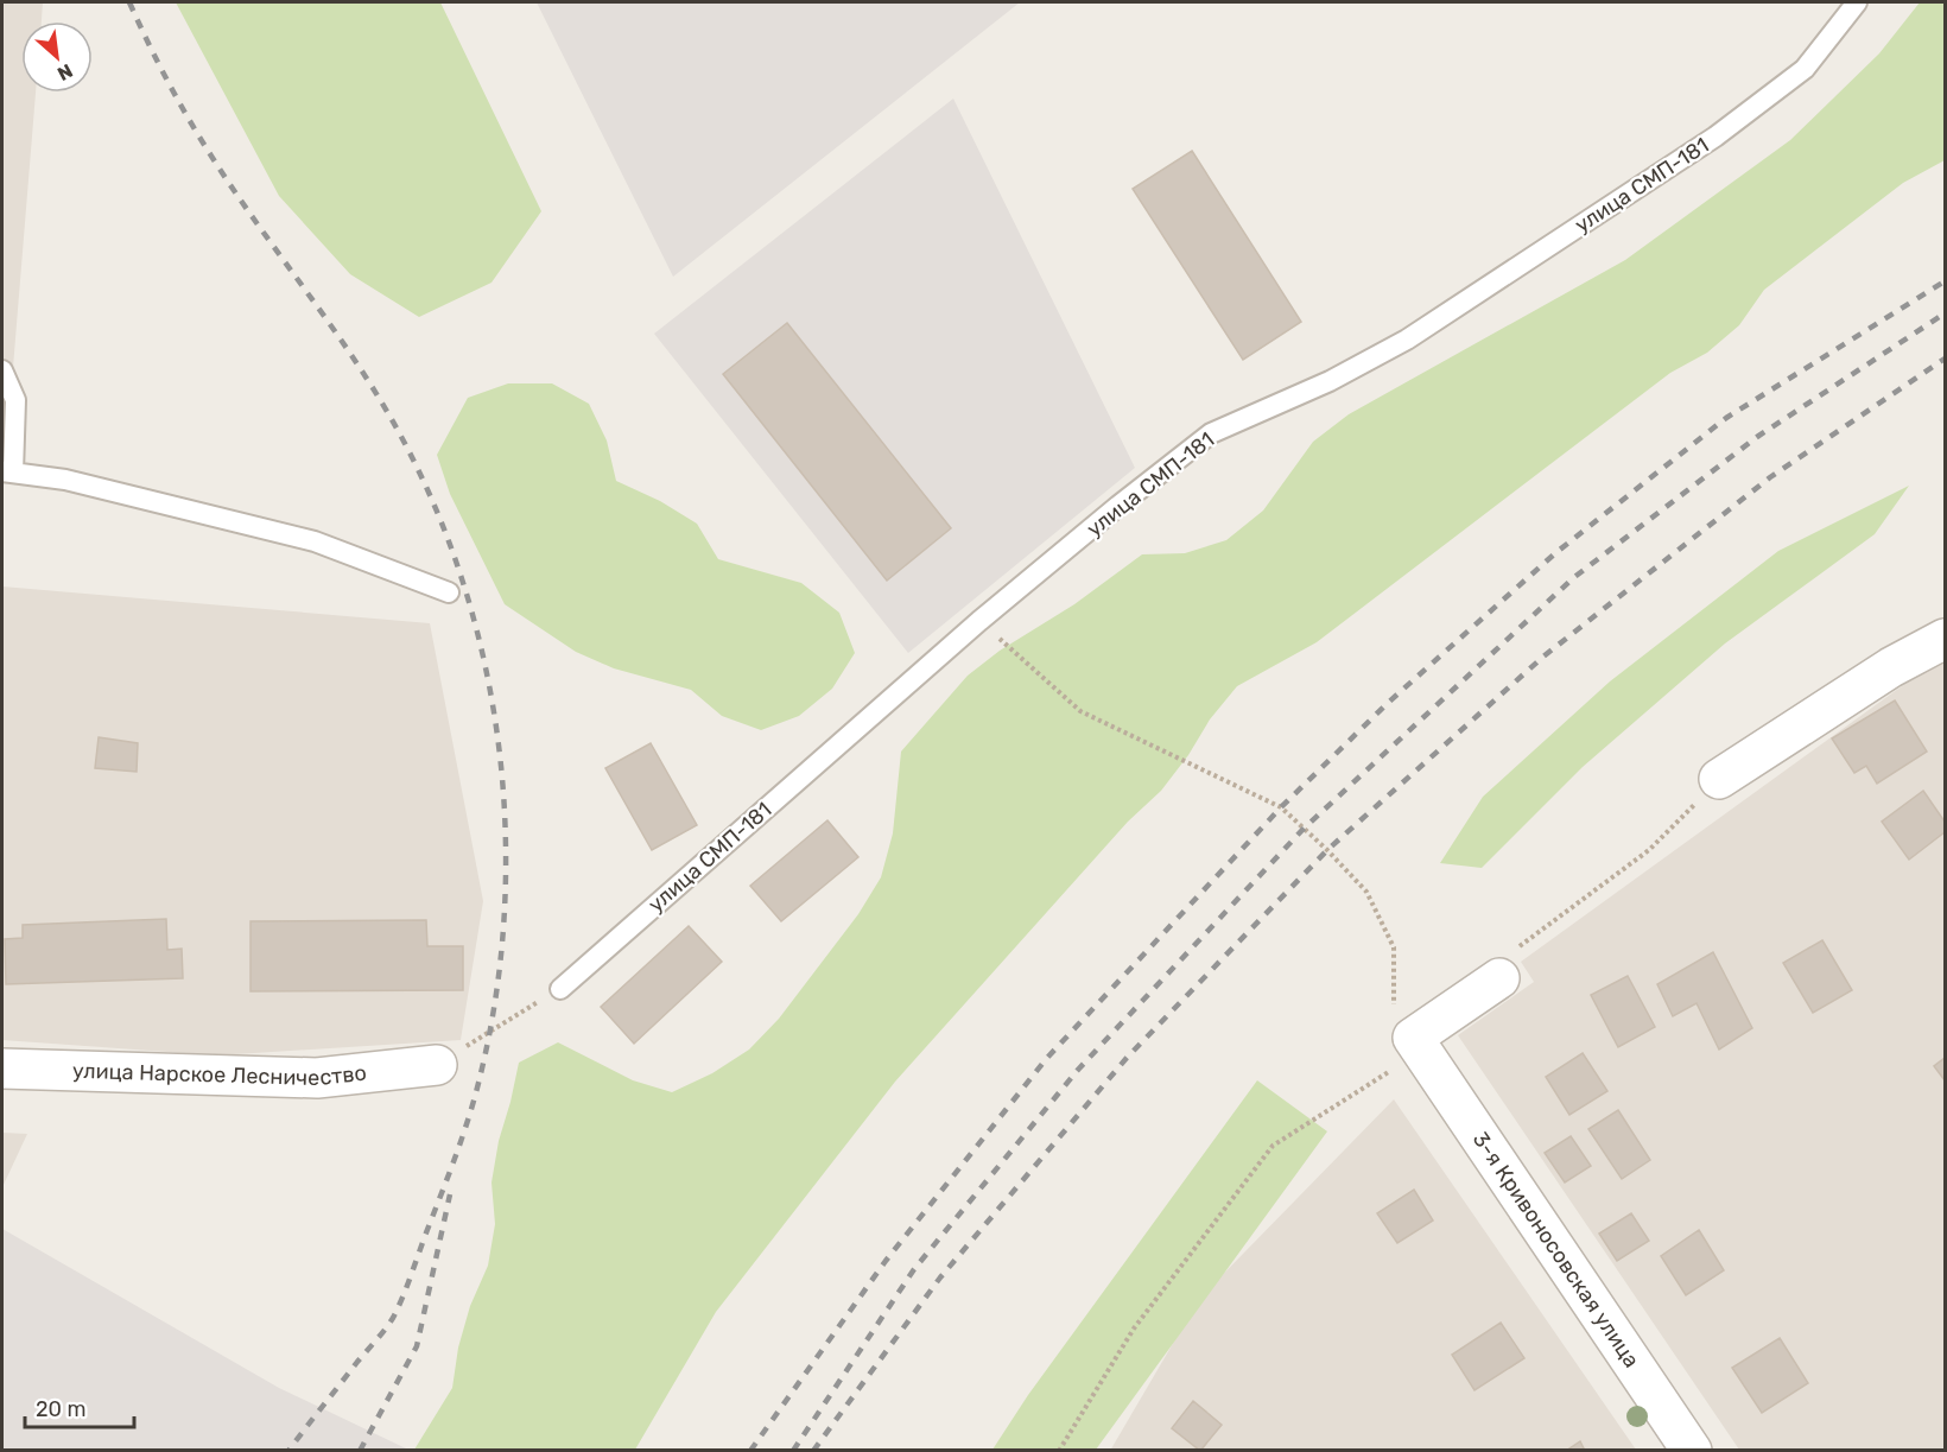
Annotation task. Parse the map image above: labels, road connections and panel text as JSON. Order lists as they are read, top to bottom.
{
  "streets": {
    "street": ["улица Нарское Лесничество", "3-я Кривоносовская улица"],
    "lane": ["улица СМП-181"]
  },
  "scale_bar": "20 m",
  "north": "bottom right"
}
